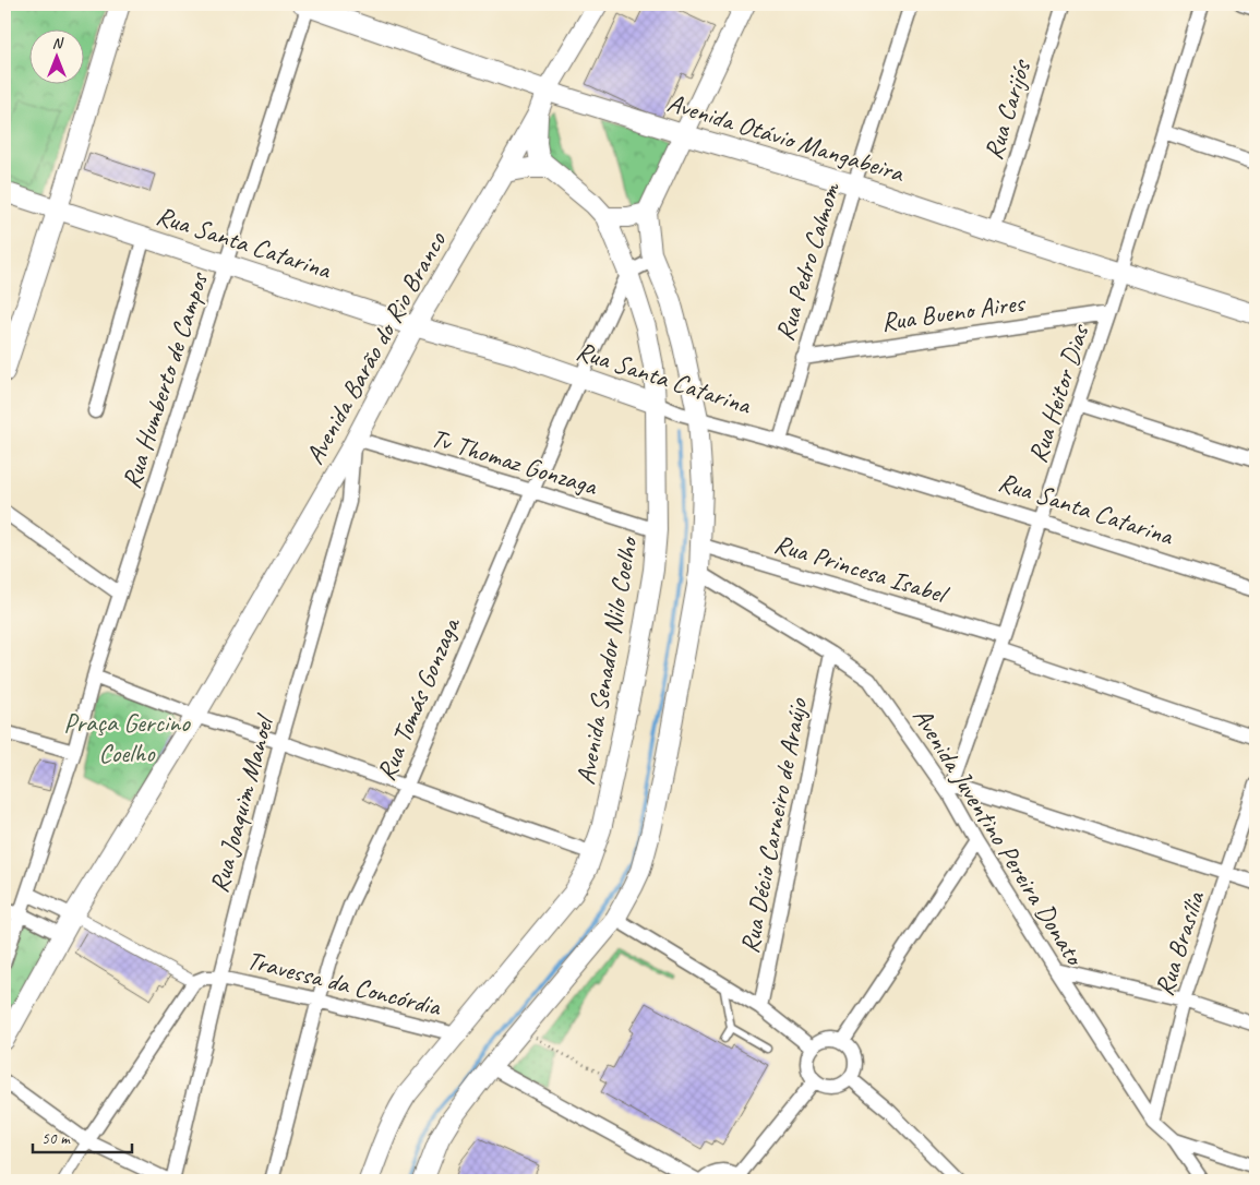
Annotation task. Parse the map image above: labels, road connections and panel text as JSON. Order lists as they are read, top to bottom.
{
  "streets": {
    "main road": [
      "Avenida Otávio Mangabeira",
      "Rua Santa Catarina",
      "Avenida Barão do Rio Branco",
      "Avenida Senador Nilo Coelho"
    ],
    "street": [
      "Rua Carijós",
      "Rua Pedro Calmom",
      "Rua Bueno Aires",
      "Rua Humberto de Campos",
      "Rua Heitor Dias",
      "Tv Thomaz Gonzaga",
      "Rua Princesa Isabel",
      "Rua Tomás Gonzaga",
      "Rua Joaquim Manoel",
      "Rua Décio Carneiro de Araújo",
      "Avenida Juventino Pereira Donato",
      "Rua Brasília",
      "Travessa da Concórdia"
    ]
  },
  "crossings": [
    ["Rua Carijós", "Avenida Otávio Mangabeira"],
    ["Avenida Otávio Mangabeira", "Rua Pedro Calmom"],
    ["Avenida Otávio Mangabeira", "Avenida Barão do Rio Branco"],
    ["Avenida Otávio Mangabeira", "Rua Humberto de Campos"],
    ["Avenida Otávio Mangabeira", "Rua Heitor Dias"],
    ["Rua Santa Catarina", "Rua Pedro Calmom"],
    ["Rua Santa Catarina", "Avenida Barão do Rio Branco"],
    ["Rua Santa Catarina", "Rua Humberto de Campos"],
    ["Rua Santa Catarina", "Rua Heitor Dias"],
    ["Rua Santa Catarina", "Avenida Senador Nilo Coelho"],
    ["Rua Santa Catarina", "Rua Tomás Gonzaga"],
    ["Rua Pedro Calmom", "Rua Bueno Aires"],
    ["Rua Bueno Aires", "Rua Heitor Dias"],
    ["Avenida Barão do Rio Branco", "Tv Thomaz Gonzaga"],
    ["Avenida Barão do Rio Branco", "Avenida Senador Nilo Coelho"],
    ["Avenida Barão do Rio Branco", "Rua Joaquim Manoel"],
    ["Rua Heitor Dias", "Rua Princesa Isabel"],
    ["Rua Heitor Dias", "Avenida Juventino Pereira Donato"],
    ["Tv Thomaz Gonzaga", "Avenida Senador Nilo Coelho"],
    ["Tv Thomaz Gonzaga", "Rua Tomás Gonzaga"],
    ["Tv Thomaz Gonzaga", "Rua Joaquim Manoel"],
    ["Avenida Senador Nilo Coelho", "Rua Tomás Gonzaga"],
    ["Avenida Senador Nilo Coelho", "Travessa da Concórdia"],
    ["Rua Tomás Gonzaga", "Travessa da Concórdia"],
    ["Rua Joaquim Manoel", "Travessa da Concórdia"],
    ["Rua Décio Carneiro de Araújo", "Avenida Juventino Pereira Donato"],
    ["Avenida Juventino Pereira Donato", "Rua Brasília"]
  ],
  "parks": ["Praça Gercino Coelho"],
  "scale_bar": "50 m",
  "north": "top"
}
